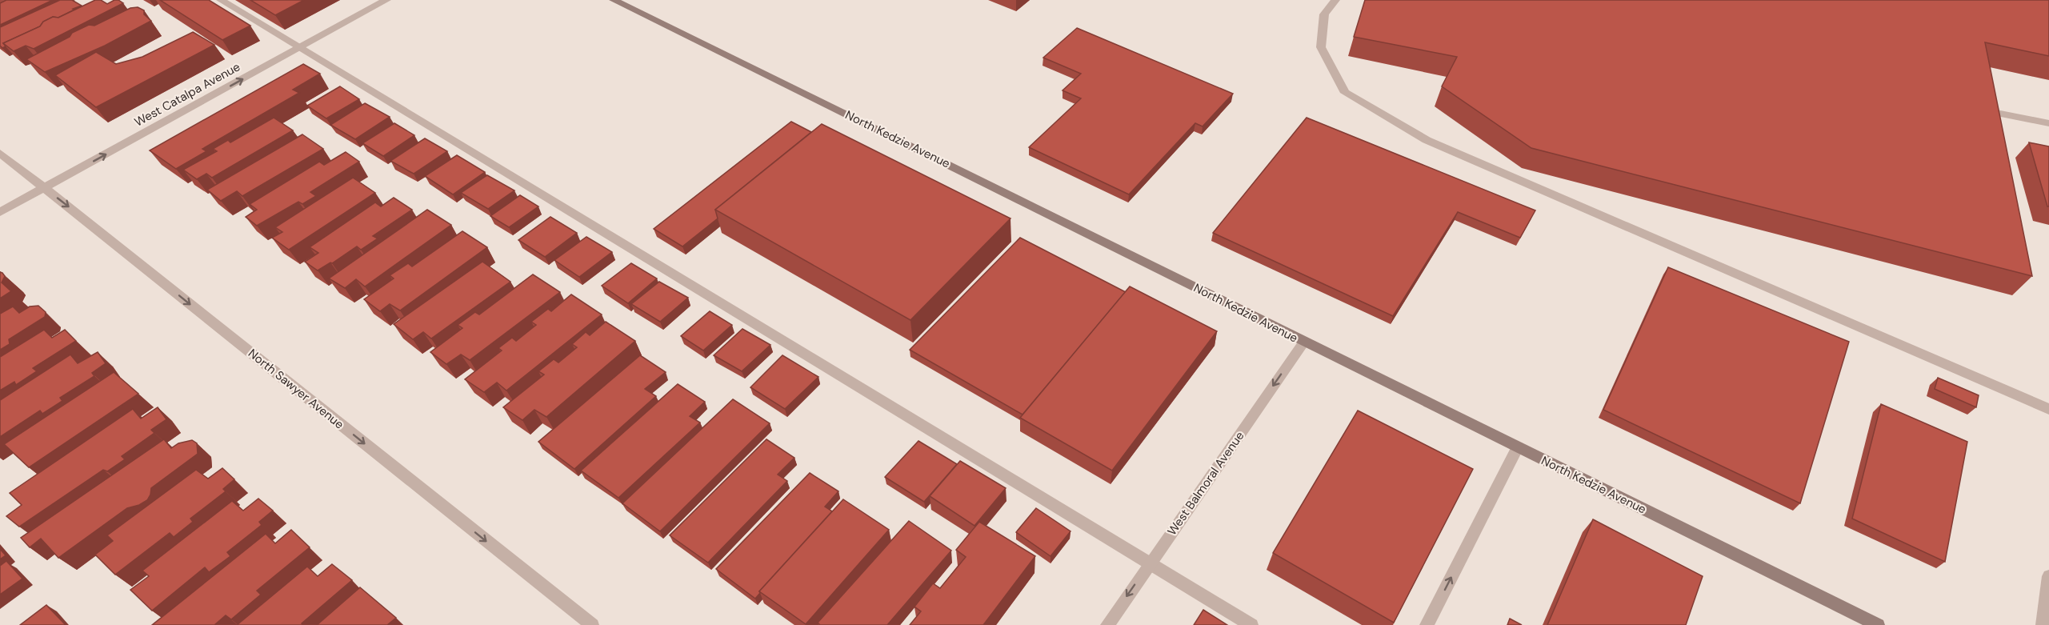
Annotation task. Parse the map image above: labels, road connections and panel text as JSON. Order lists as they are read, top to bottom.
{
  "streets": {
    "main road": ["North Kedzie Avenue"],
    "street": ["West Catalpa Avenue", "North Sawyer Avenue", "West Balmoral Avenue"]
  },
  "crossings": [
    ["West Catalpa Avenue", "North Sawyer Avenue"],
    ["North Kedzie Avenue", "West Balmoral Avenue"]
  ],
  "one_way": ["West Catalpa Avenue", "North Sawyer Avenue", "West Balmoral Avenue"]
}
